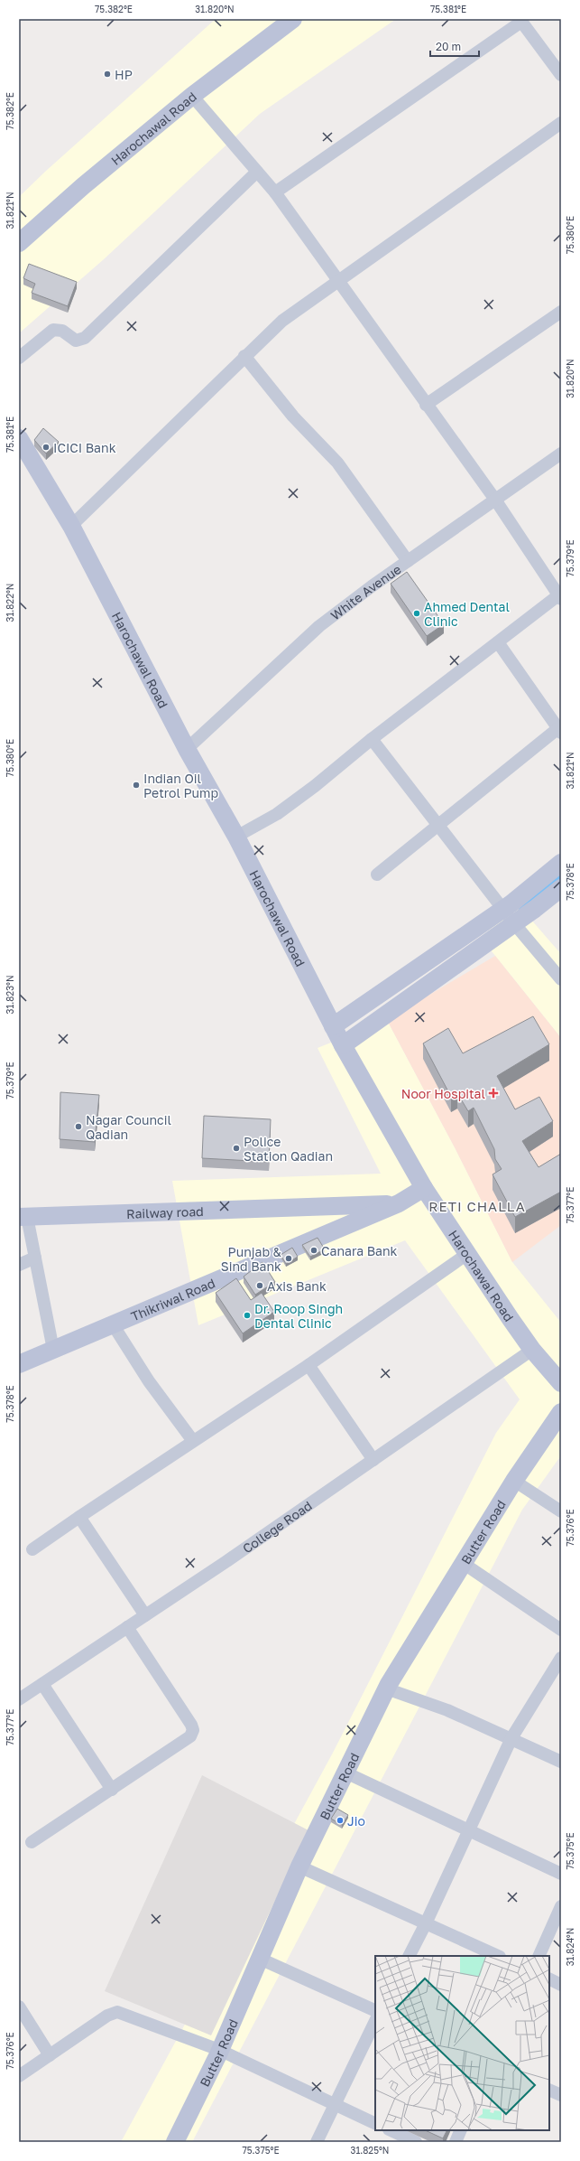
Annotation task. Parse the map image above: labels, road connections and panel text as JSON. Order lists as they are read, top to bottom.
{
  "streets": {
    "main road": [
      "Harochawal Road",
      "Railway road",
      "Thikriwal Road",
      "Butter Road"
    ],
    "street": ["White Avenue", "College Road"]
  },
  "crossings": [
    ["Harochawal Road", "White Avenue"],
    ["Harochawal Road", "Thikriwal Road"],
    ["Harochawal Road", "College Road"],
    ["Railway road", "Thikriwal Road"]
  ],
  "districts": ["RETI CHALLA"],
  "places": {
    "other": [
      "HP",
      "ICICI Bank",
      "Ahmed Dental Clinic",
      "Indian Oil Petrol Pump",
      "Nagar Council Qadian",
      "Police Station Qadian",
      "Canara Bank",
      "Punjab & Sind Bank",
      "Axis Bank",
      "Dr. Roop Singh Dental Clinic",
      "Jio"
    ],
    "health": ["Noor Hospital"]
  },
  "scale_bar": "20 m",
  "coordinates": [
    "75.382°E",
    "31.820°N",
    "75.381°E",
    "31.821°N",
    "75.380°E",
    "75.379°E",
    "31.822°N",
    "75.378°E",
    "31.823°N",
    "75.377°E",
    "75.376°E",
    "75.375°E",
    "31.824°N",
    "31.825°N"
  ]
}
